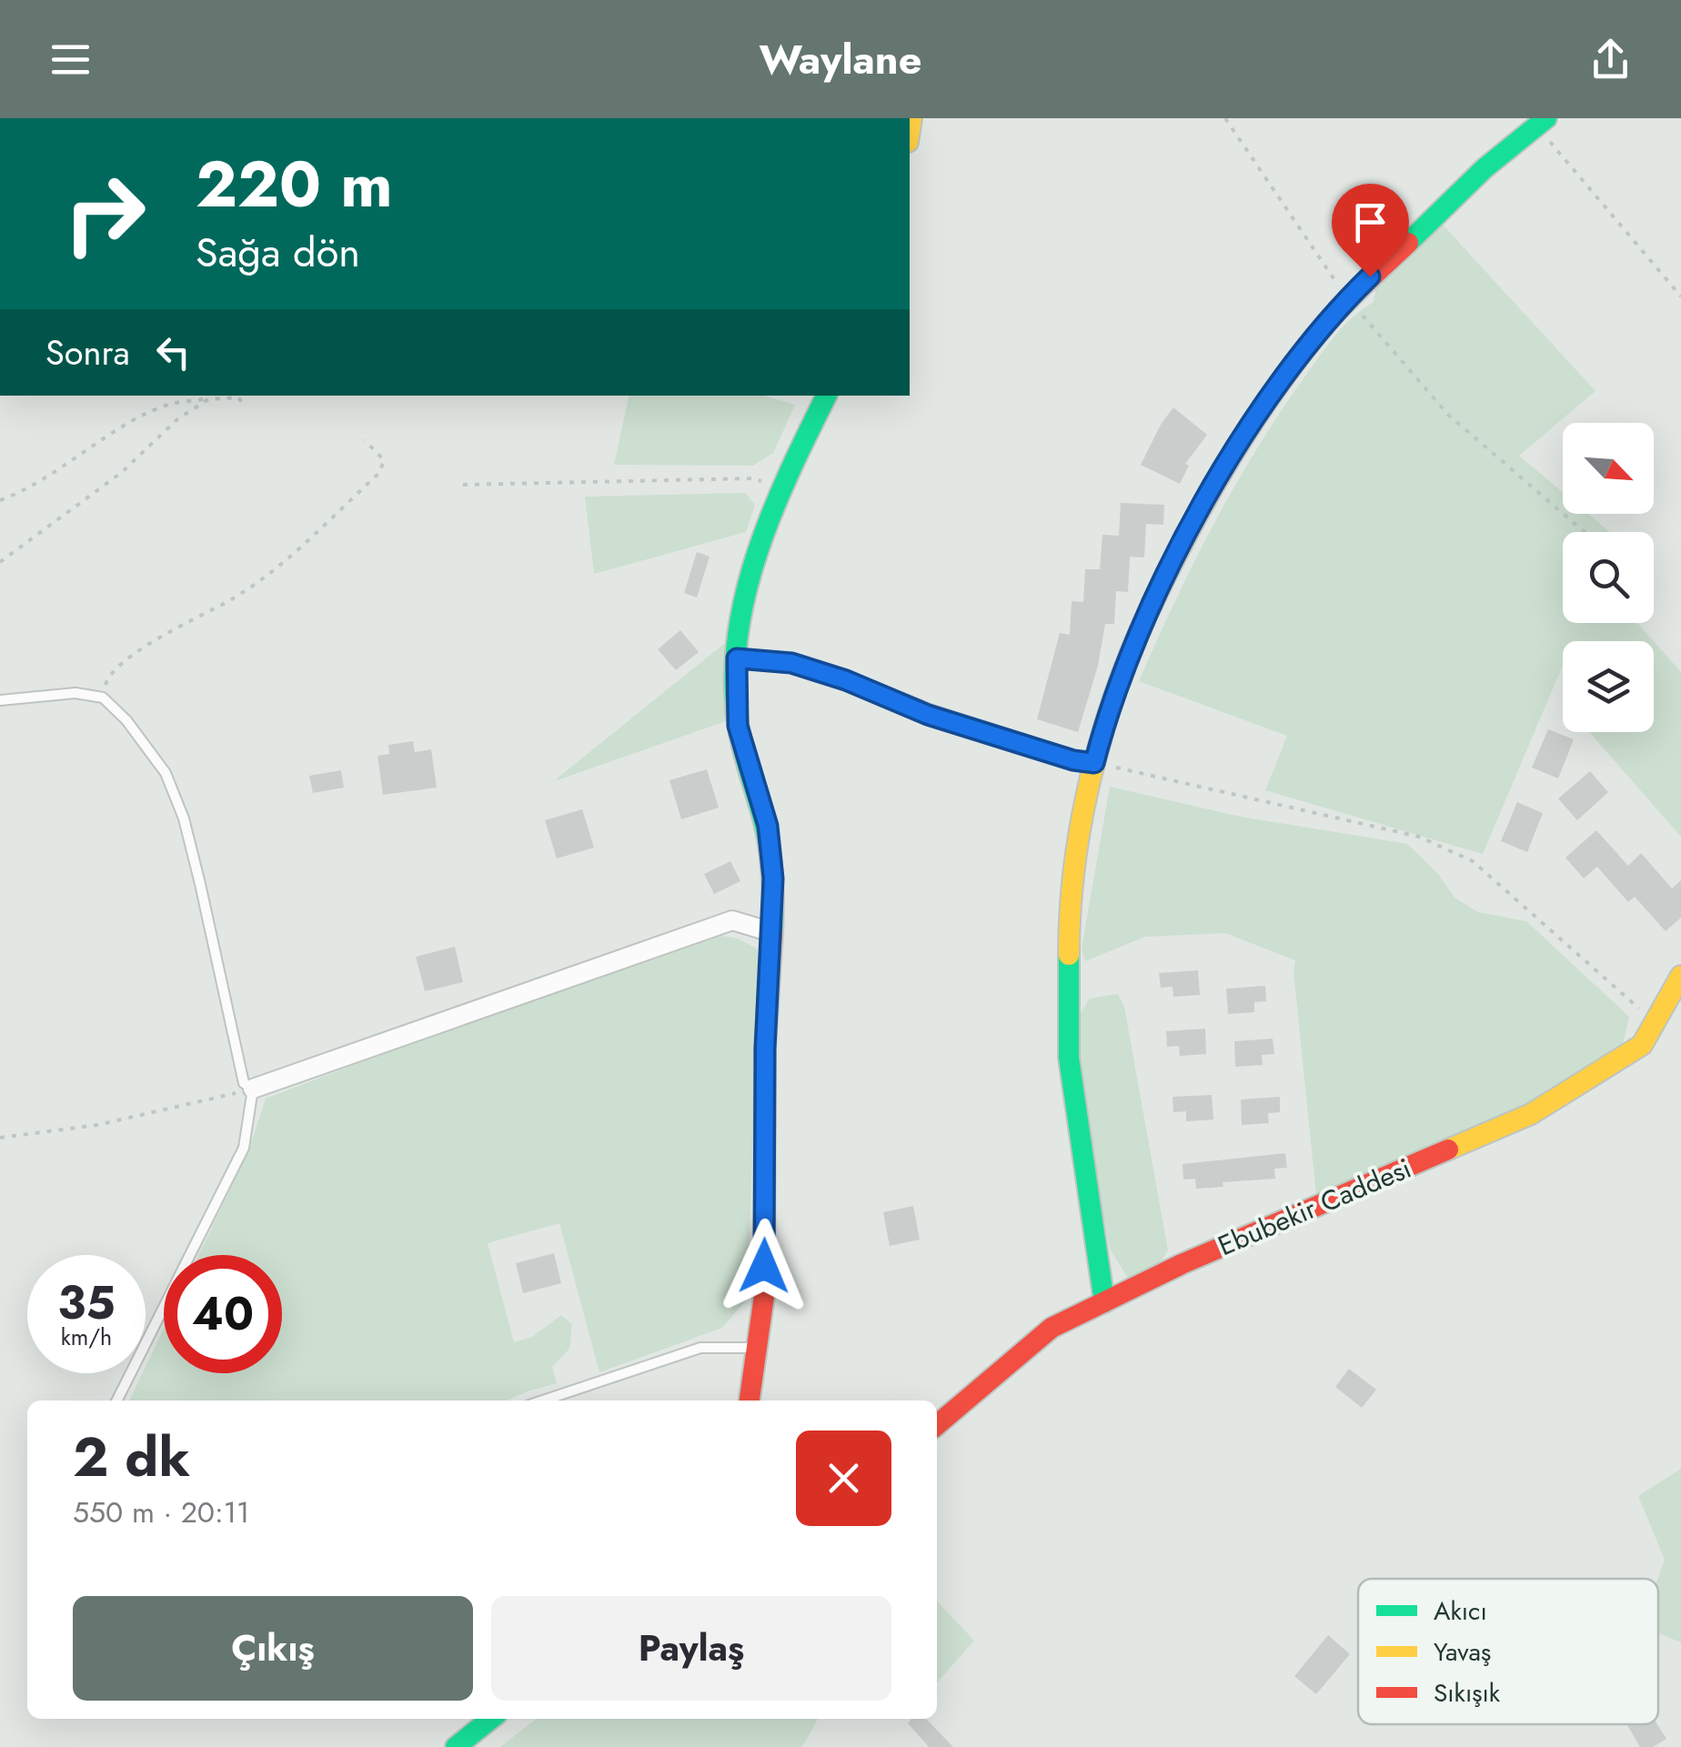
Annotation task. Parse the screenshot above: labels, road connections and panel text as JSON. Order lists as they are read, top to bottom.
{
  "streets": {
    "street": ["Ebubekir Caddesi"]
  },
  "legend": ["Akıcı", "Yavaş", "Sıkışık"],
  "north": "bottom right",
  "page": {
    "header": "Waylane",
    "turn": ["220 m", "Sağa dön"],
    "then": "Sonra",
    "speed": "35 km/h",
    "limit": "40",
    "heading": ["2 dk", "550 m · 20:11"],
    "buttons": ["Çıkış", "Paylaş"]
  }
}
